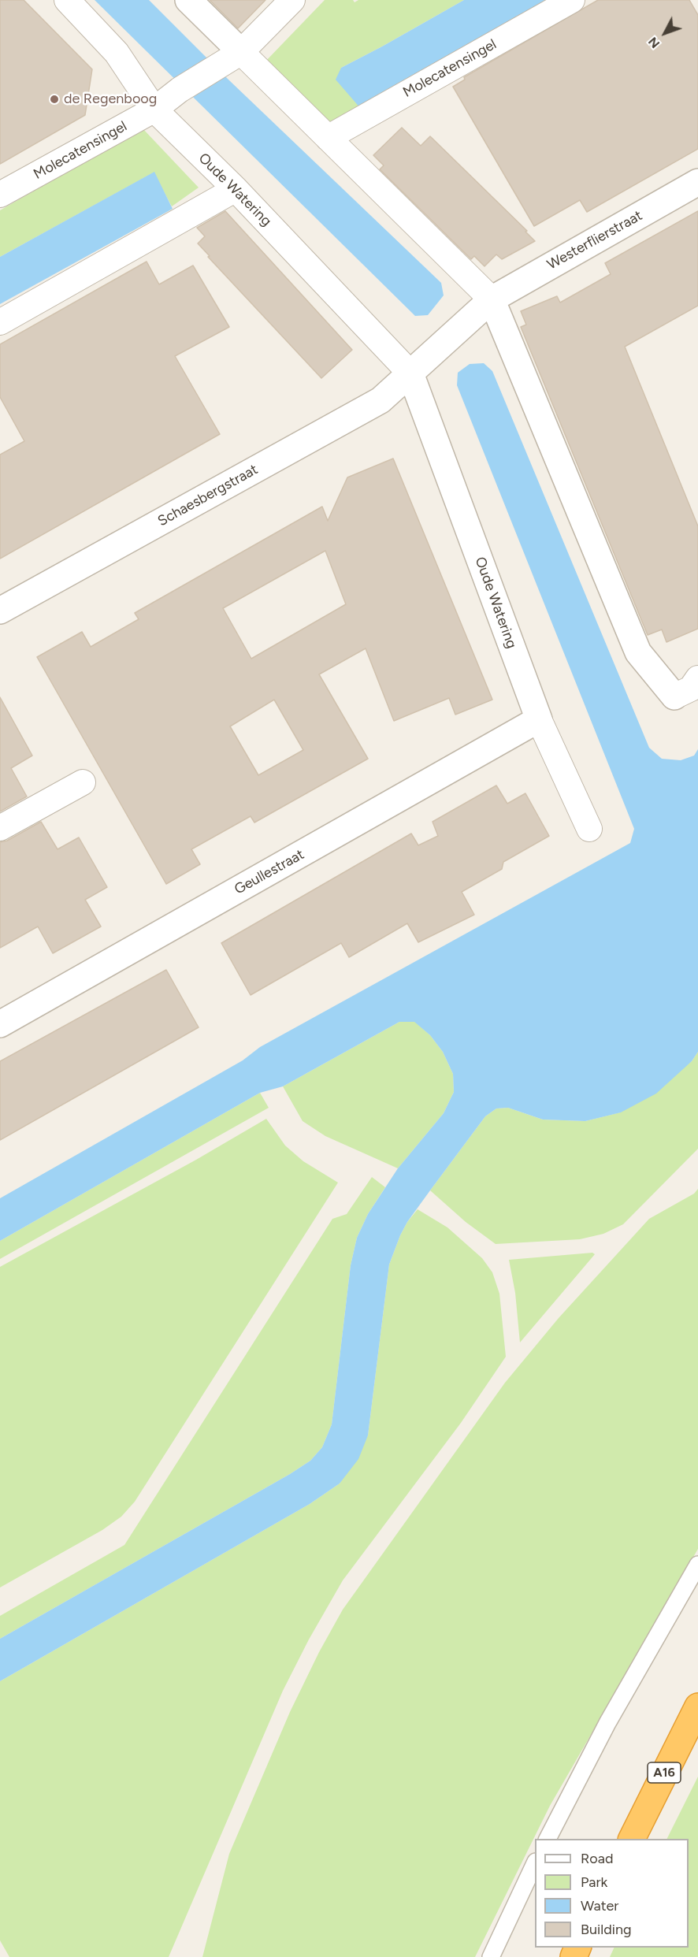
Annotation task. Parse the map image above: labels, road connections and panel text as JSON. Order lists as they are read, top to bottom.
{
  "streets": {
    "highway": ["A16"],
    "street": [
      "Molecatensingel",
      "Oude Watering",
      "Westerflierstraat",
      "Schaesbergstraat",
      "Geullestraat"
    ]
  },
  "crossings": [
    ["Molecatensingel", "Oude Watering"],
    ["Oude Watering", "Schaesbergstraat"],
    ["Oude Watering", "Geullestraat"]
  ],
  "places": ["de Regenboog"],
  "legend": [
    "Road",
    "Park",
    "Water",
    "Building"
  ],
  "north": "bottom left"
}
